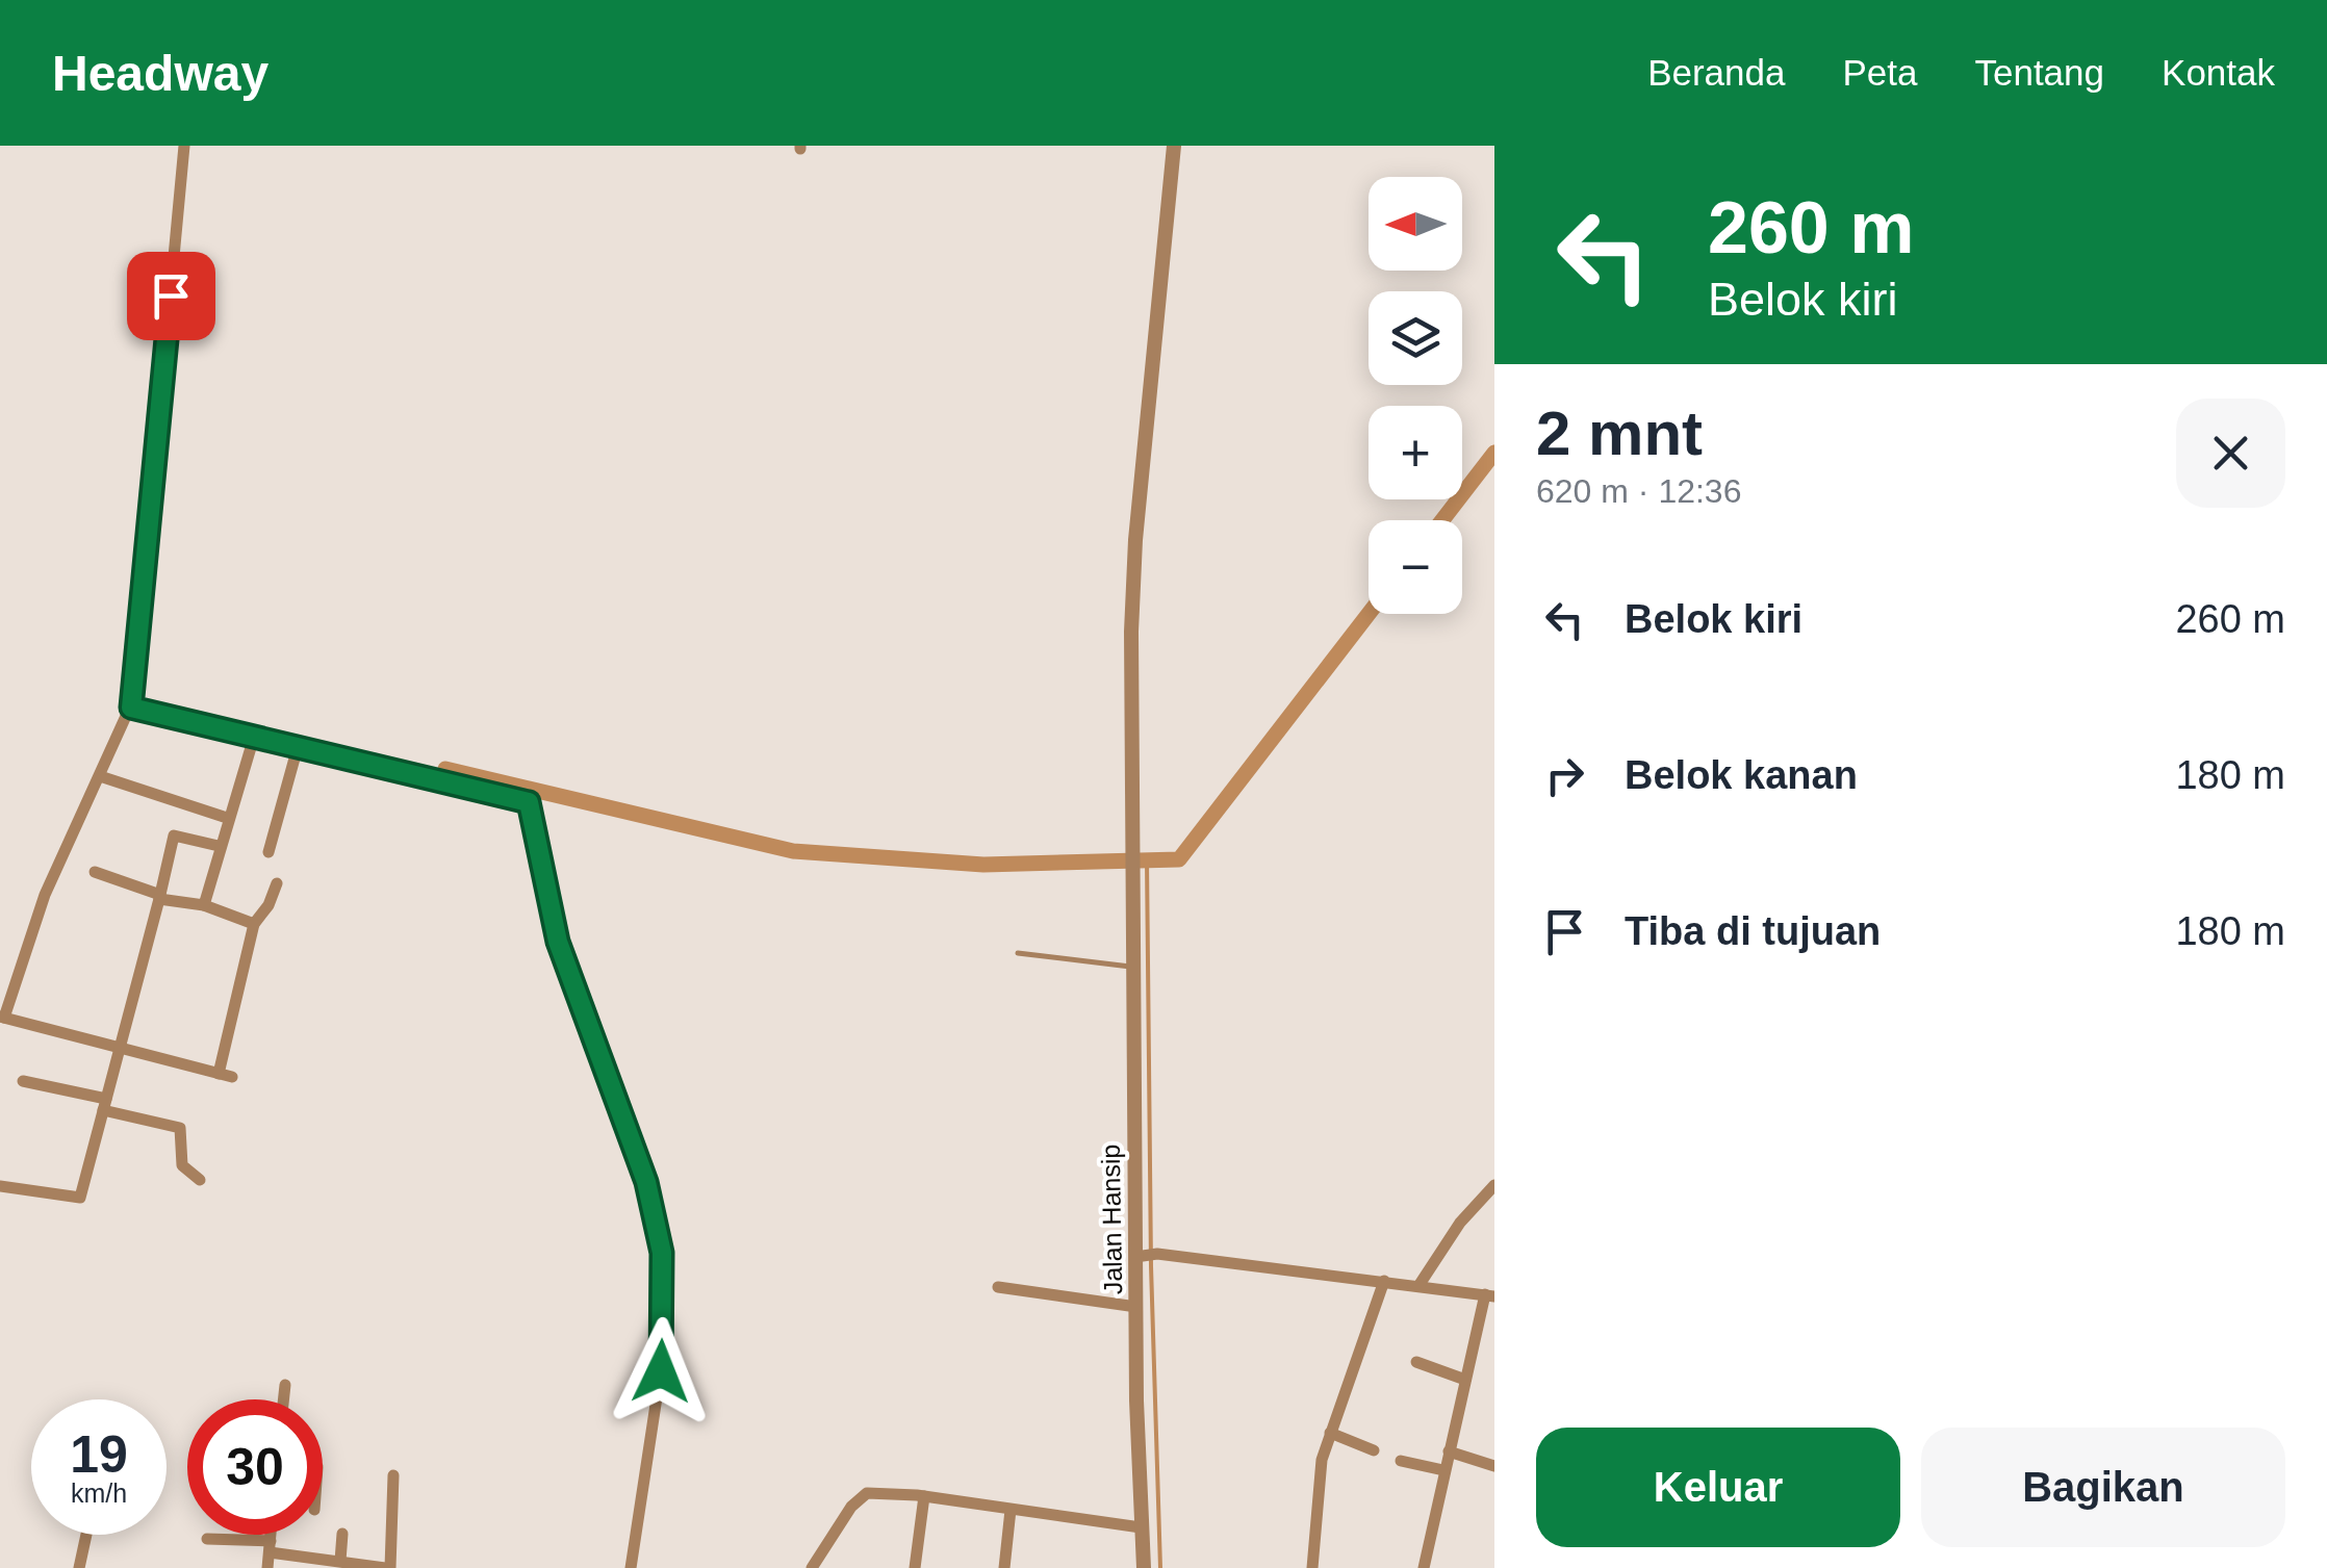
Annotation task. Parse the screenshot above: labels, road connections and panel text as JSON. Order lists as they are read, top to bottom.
{
  "streets": {
    "street": ["Jalan Hansip"]
  },
  "north": "left",
  "page": {
    "header": "Headway",
    "nav": [
      "Beranda",
      "Peta",
      "Tentang",
      "Kontak"
    ],
    "turn": ["260 m", "Belok kiri"],
    "map_buttons": ["+", "−"],
    "heading": ["2 mnt", "620 m · 12:36"],
    "list": [
      {
        "name": "Belok kiri",
        "value": "260 m"
      },
      {
        "name": "Belok kanan",
        "value": "180 m"
      },
      {
        "name": "Tiba di tujuan",
        "value": "180 m"
      }
    ],
    "speed": "19 km/h",
    "limit": "30",
    "buttons": ["Keluar", "Bagikan"]
  }
}
